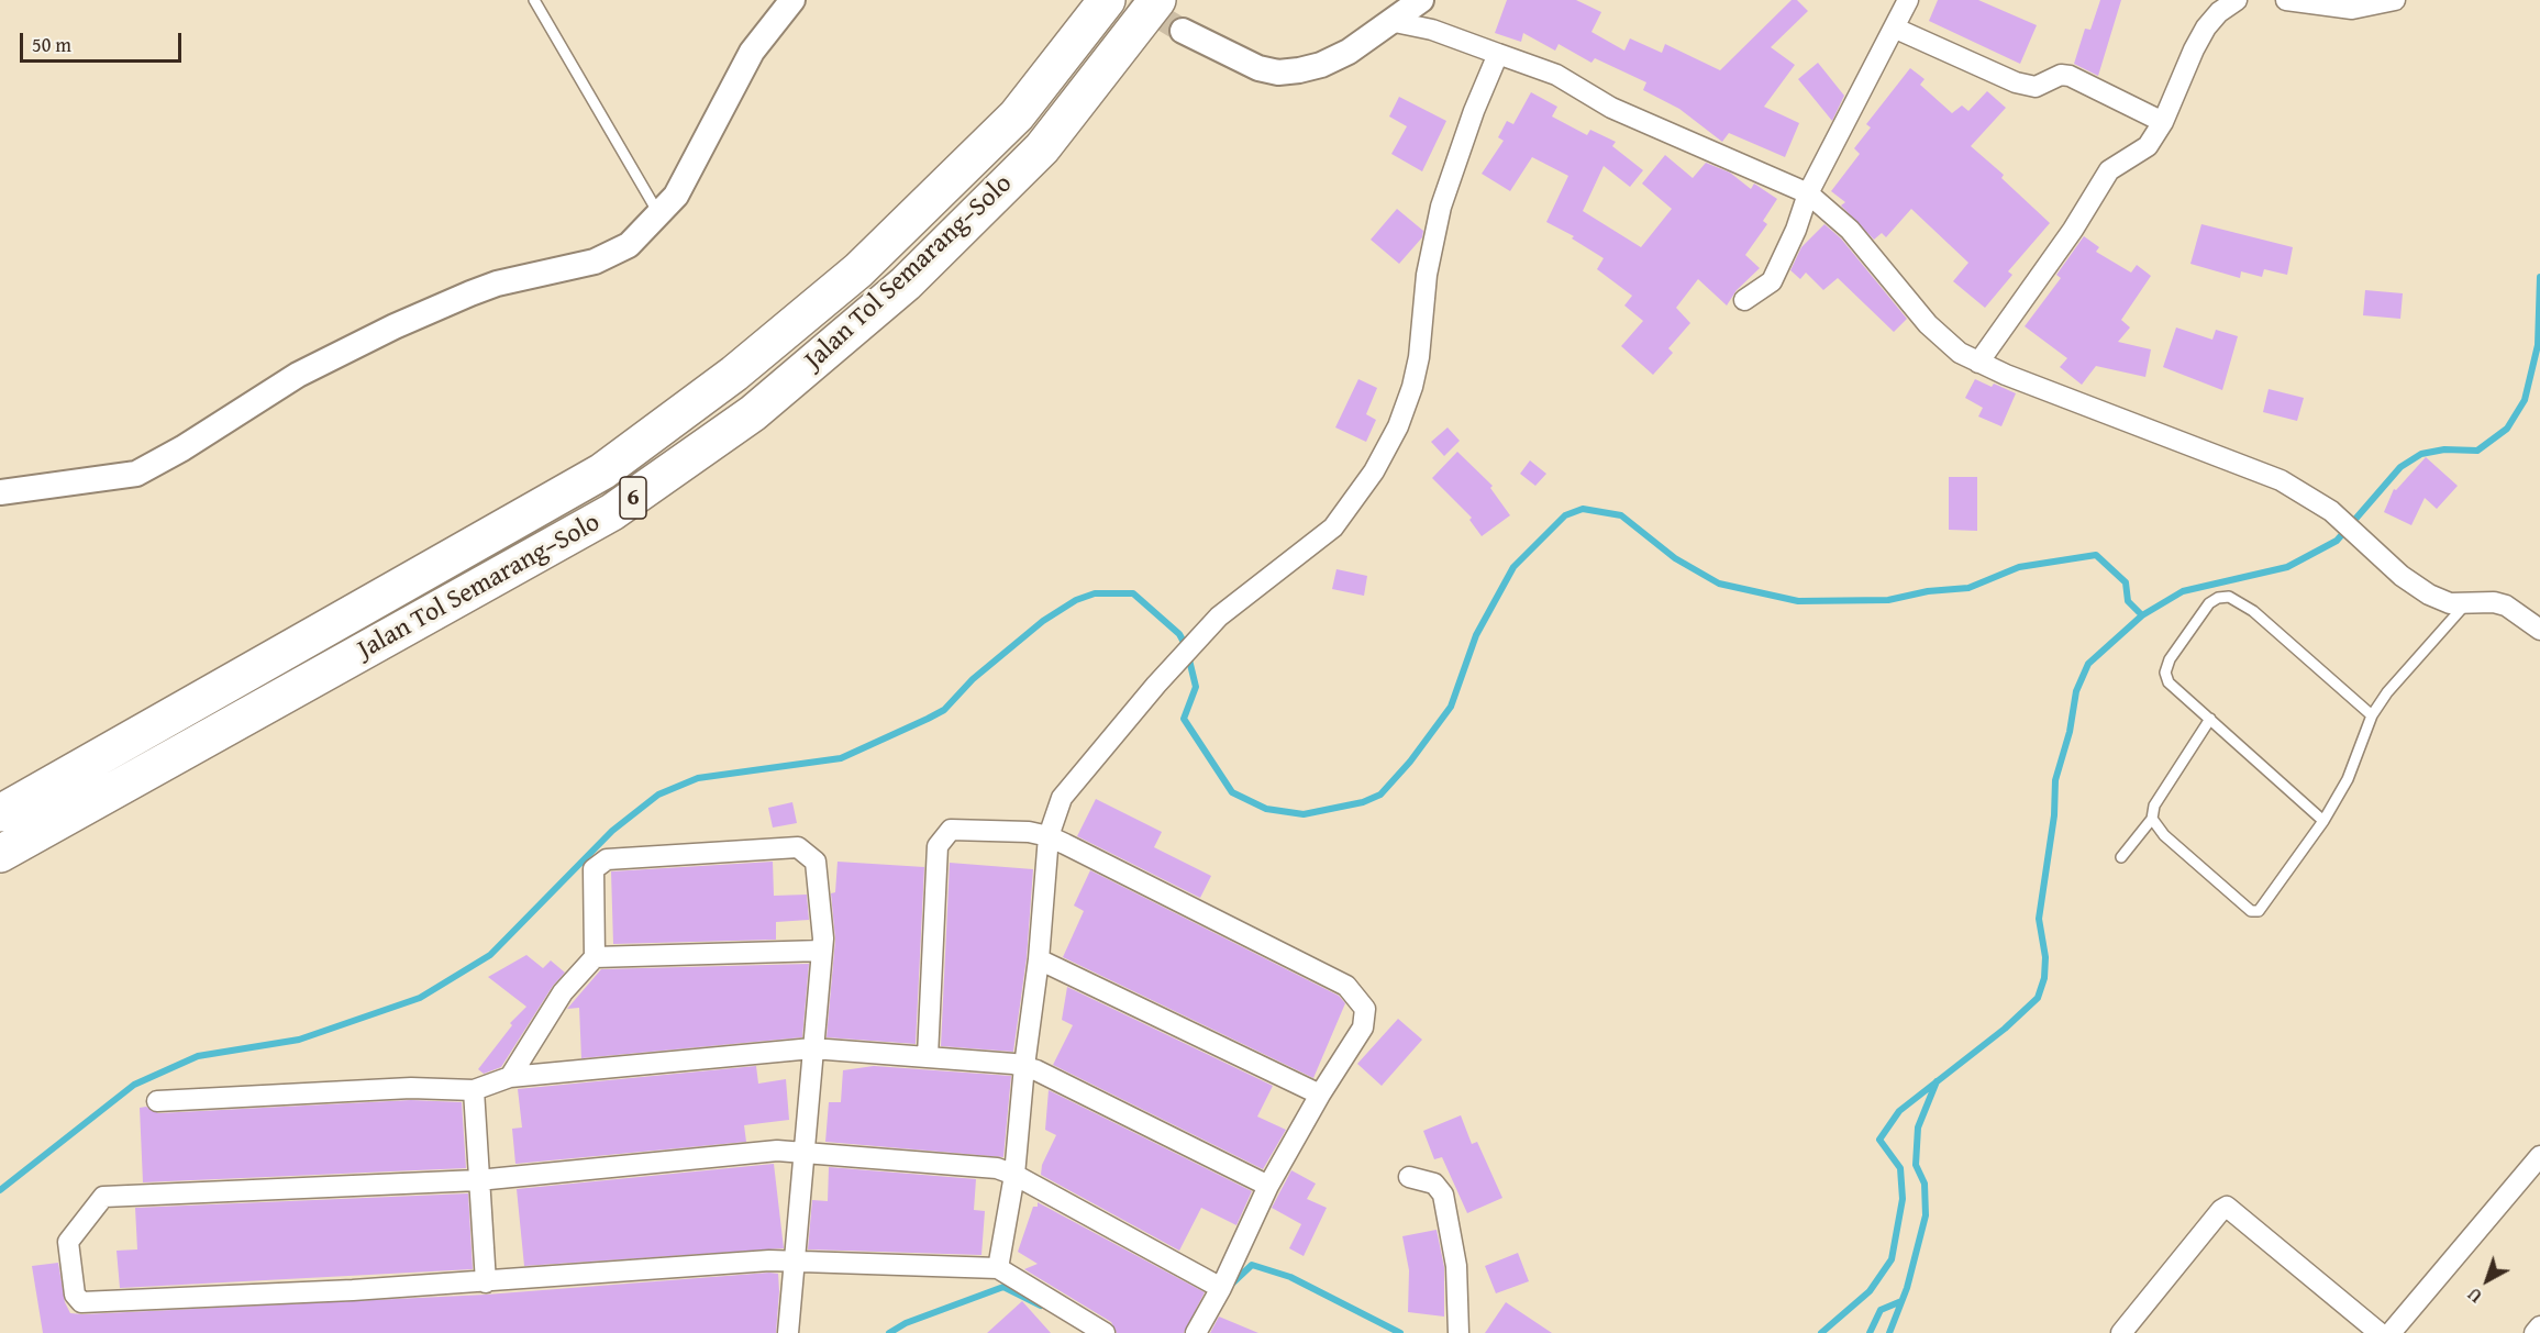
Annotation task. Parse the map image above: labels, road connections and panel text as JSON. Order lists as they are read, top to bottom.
{
  "streets": {
    "highway": ["Jalan Tol Semarang–Solo", "6"]
  },
  "scale_bar": "50 m",
  "north": "bottom left"
}
